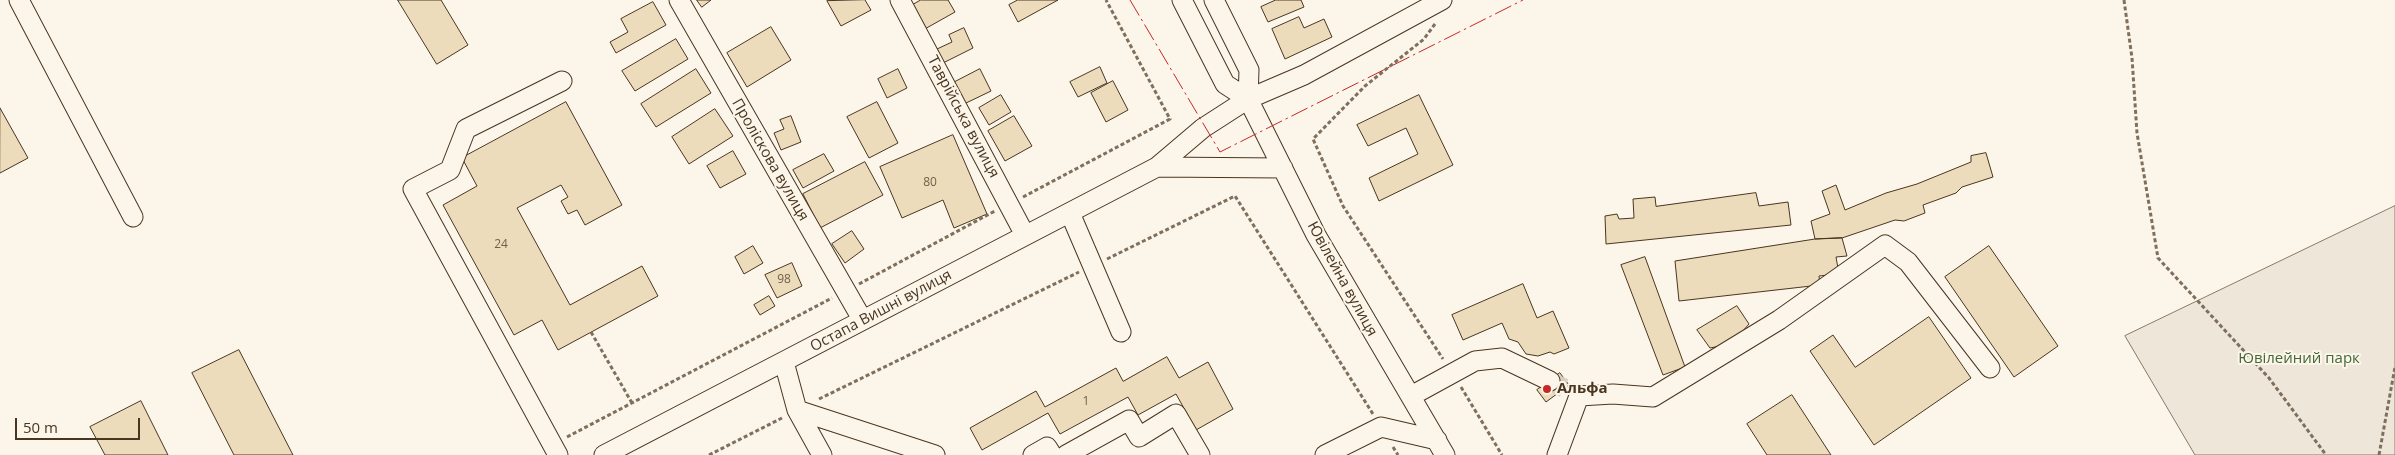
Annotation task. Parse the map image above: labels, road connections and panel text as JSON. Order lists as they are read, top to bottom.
{
  "streets": {
    "street": [
      "Таврійська вулиця",
      "Проліскова вулиця",
      "Ювілейна вулиця",
      "Остапа Вишні вулиця"
    ]
  },
  "crossings": [
    ["Таврійська вулиця", "Остапа Вишні вулиця"],
    ["Проліскова вулиця", "Остапа Вишні вулиця"],
    ["Ювілейна вулиця", "Остапа Вишні вулиця"]
  ],
  "parks": ["Ювілейний парк"],
  "places": ["Альфа"],
  "house_numbers": [
    "80",
    "24",
    "98",
    "1"
  ],
  "scale_bar": "50 m"
}
